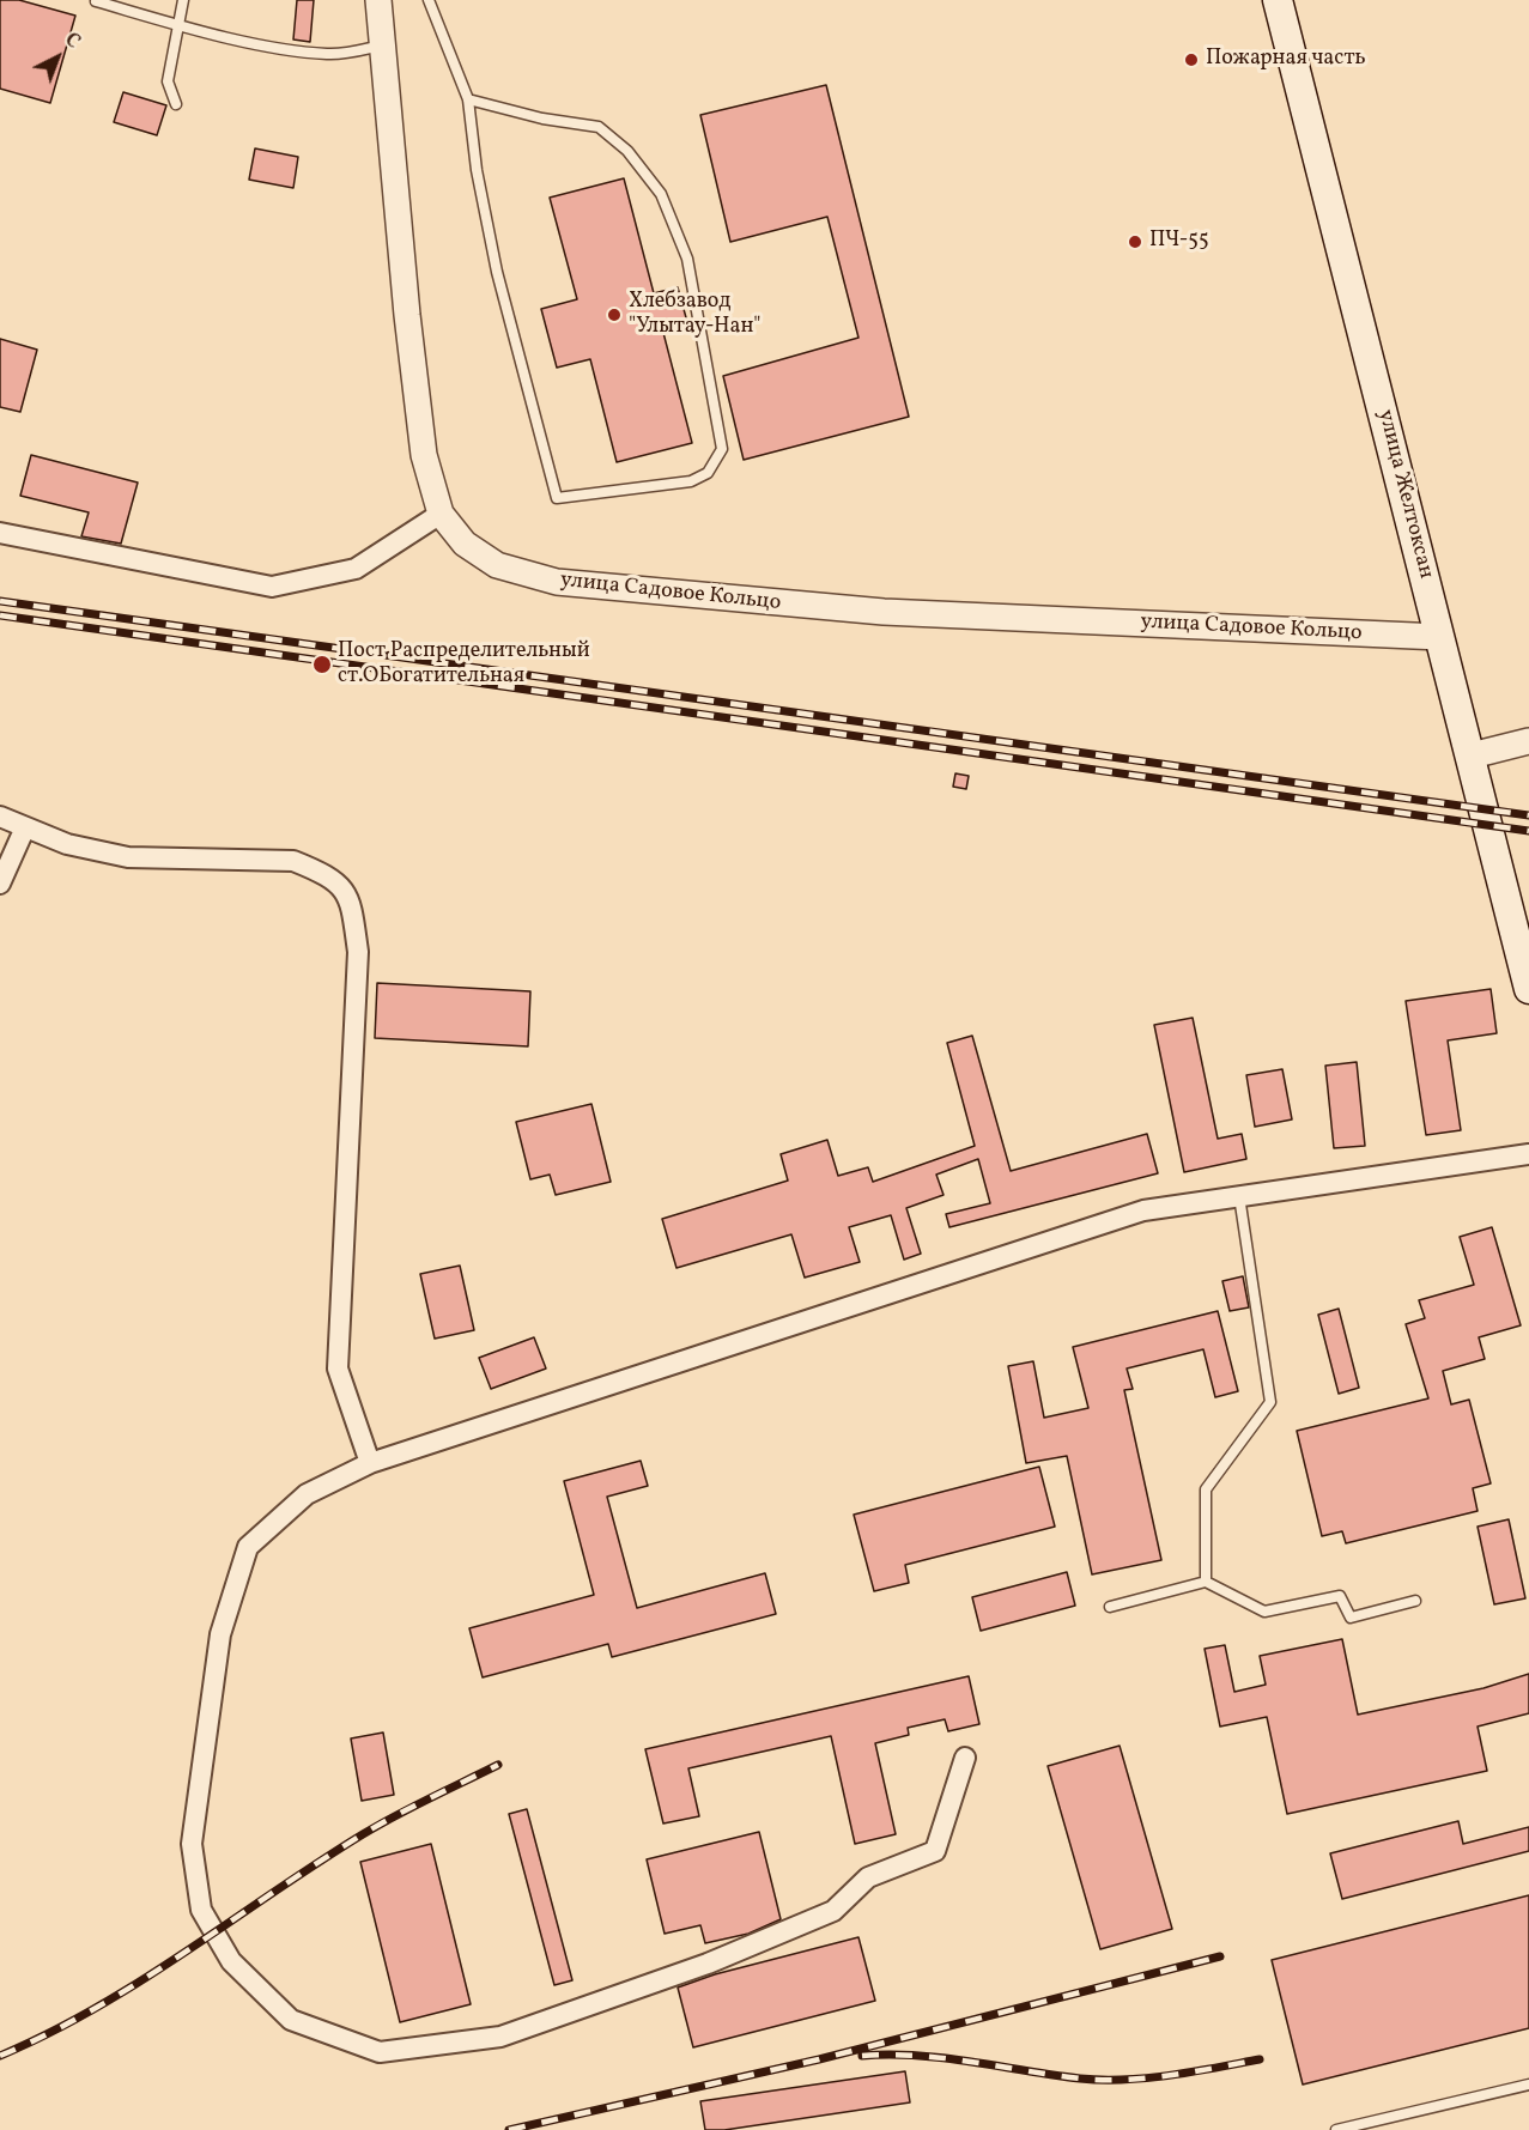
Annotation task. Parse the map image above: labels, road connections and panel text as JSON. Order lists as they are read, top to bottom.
{
  "streets": {
    "main road": ["улица Желтоксан"],
    "street": ["улица Садовое Кольцо"]
  },
  "crossings": [
    ["улица Желтоксан", "улица Садовое Кольцо"]
  ],
  "places": [
    "Пожарная часть",
    "ПЧ-55",
    "Хлебзавод \"Улытау-Нан\"",
    "Пост Распределительный ст.ОБогатительная"
  ],
  "north": "top right"
}
